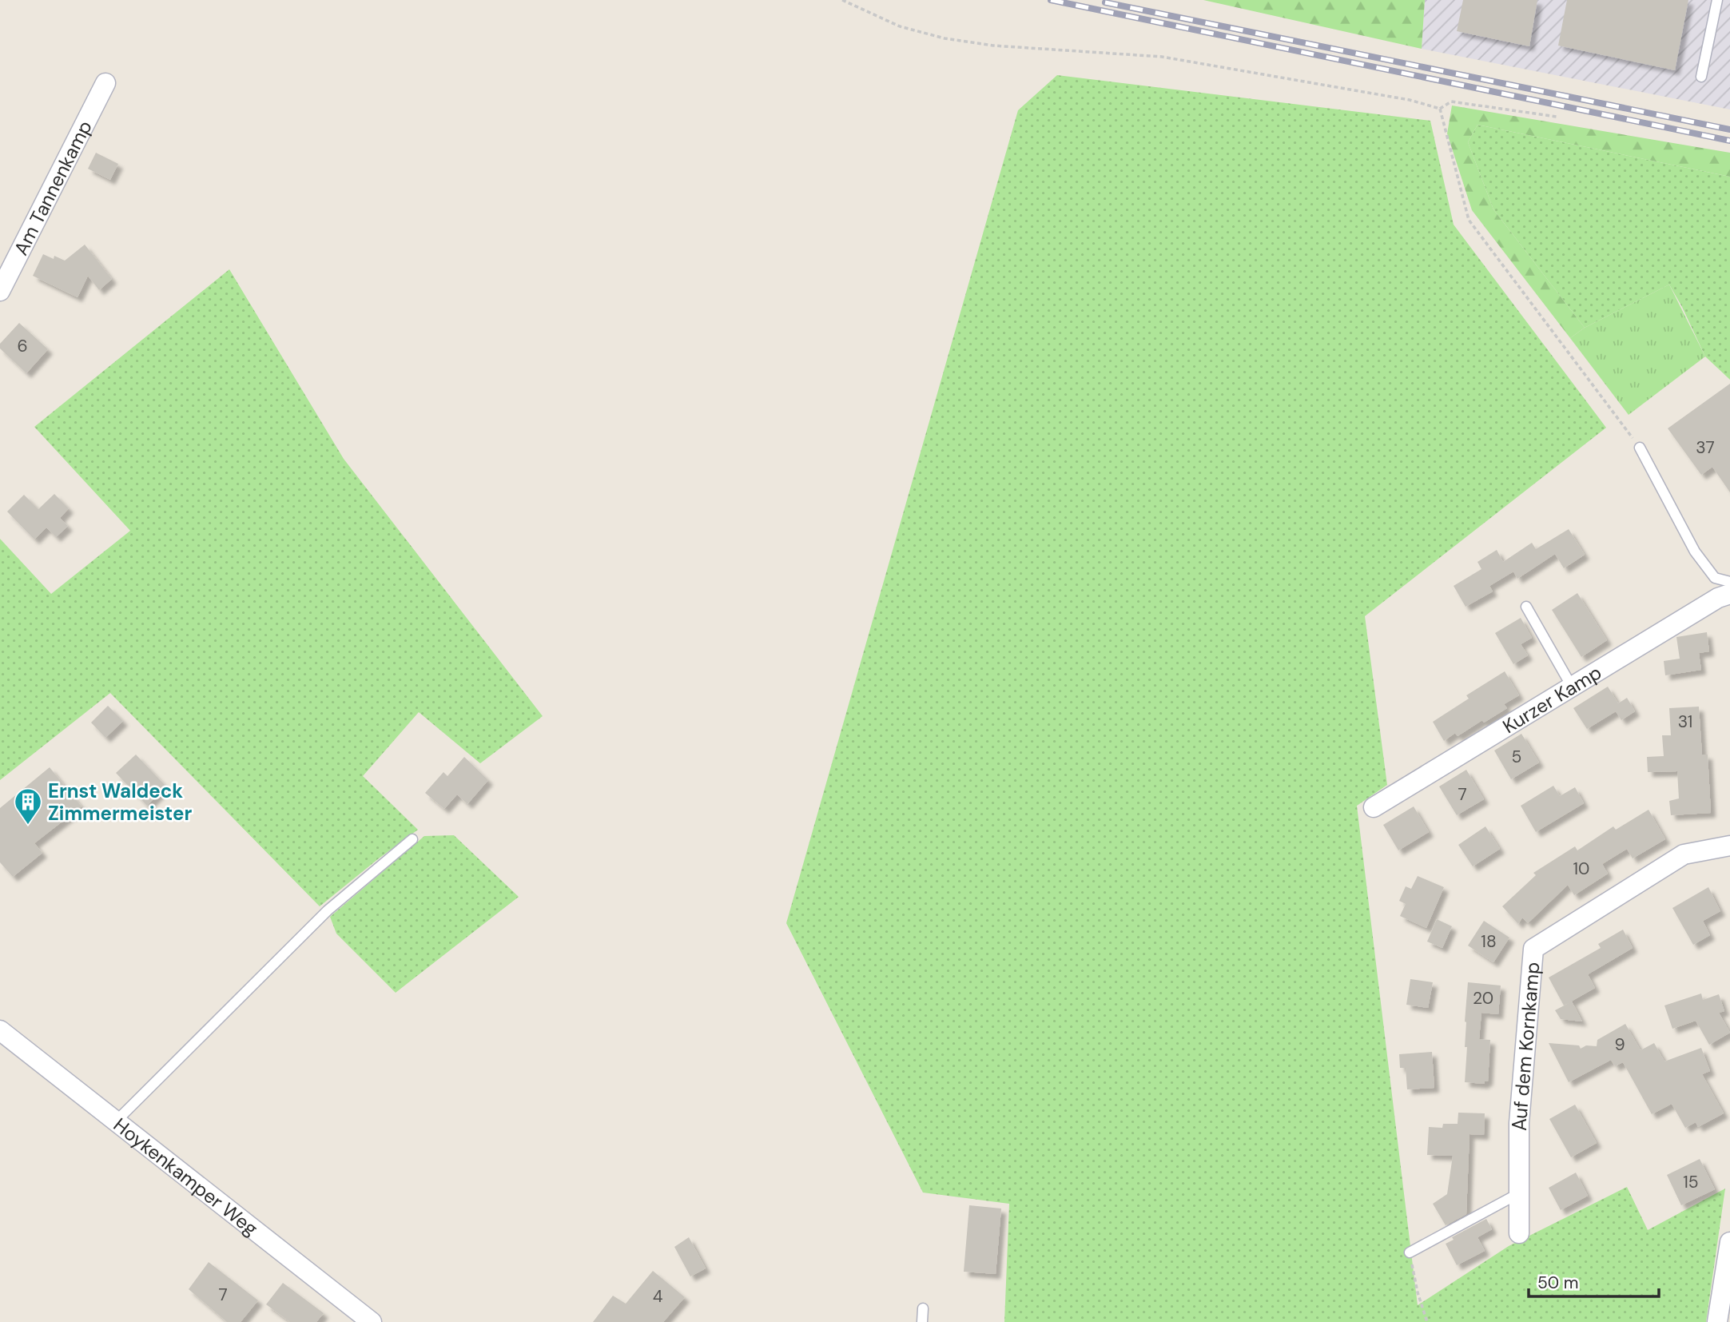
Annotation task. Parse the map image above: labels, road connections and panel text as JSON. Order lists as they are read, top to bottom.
{
  "streets": {
    "street": [
      "Am Tannenkamp",
      "Kurzer Kamp",
      "Auf dem Kornkamp",
      "Hoykenkamper Weg"
    ]
  },
  "places": {
    "building": ["Ernst Waldeck Zimmermeister"]
  },
  "house_numbers": [
    "6",
    "37",
    "31",
    "5",
    "7",
    "10",
    "18",
    "20",
    "9",
    "15",
    "7",
    "4"
  ],
  "scale_bar": "50 m"
}
